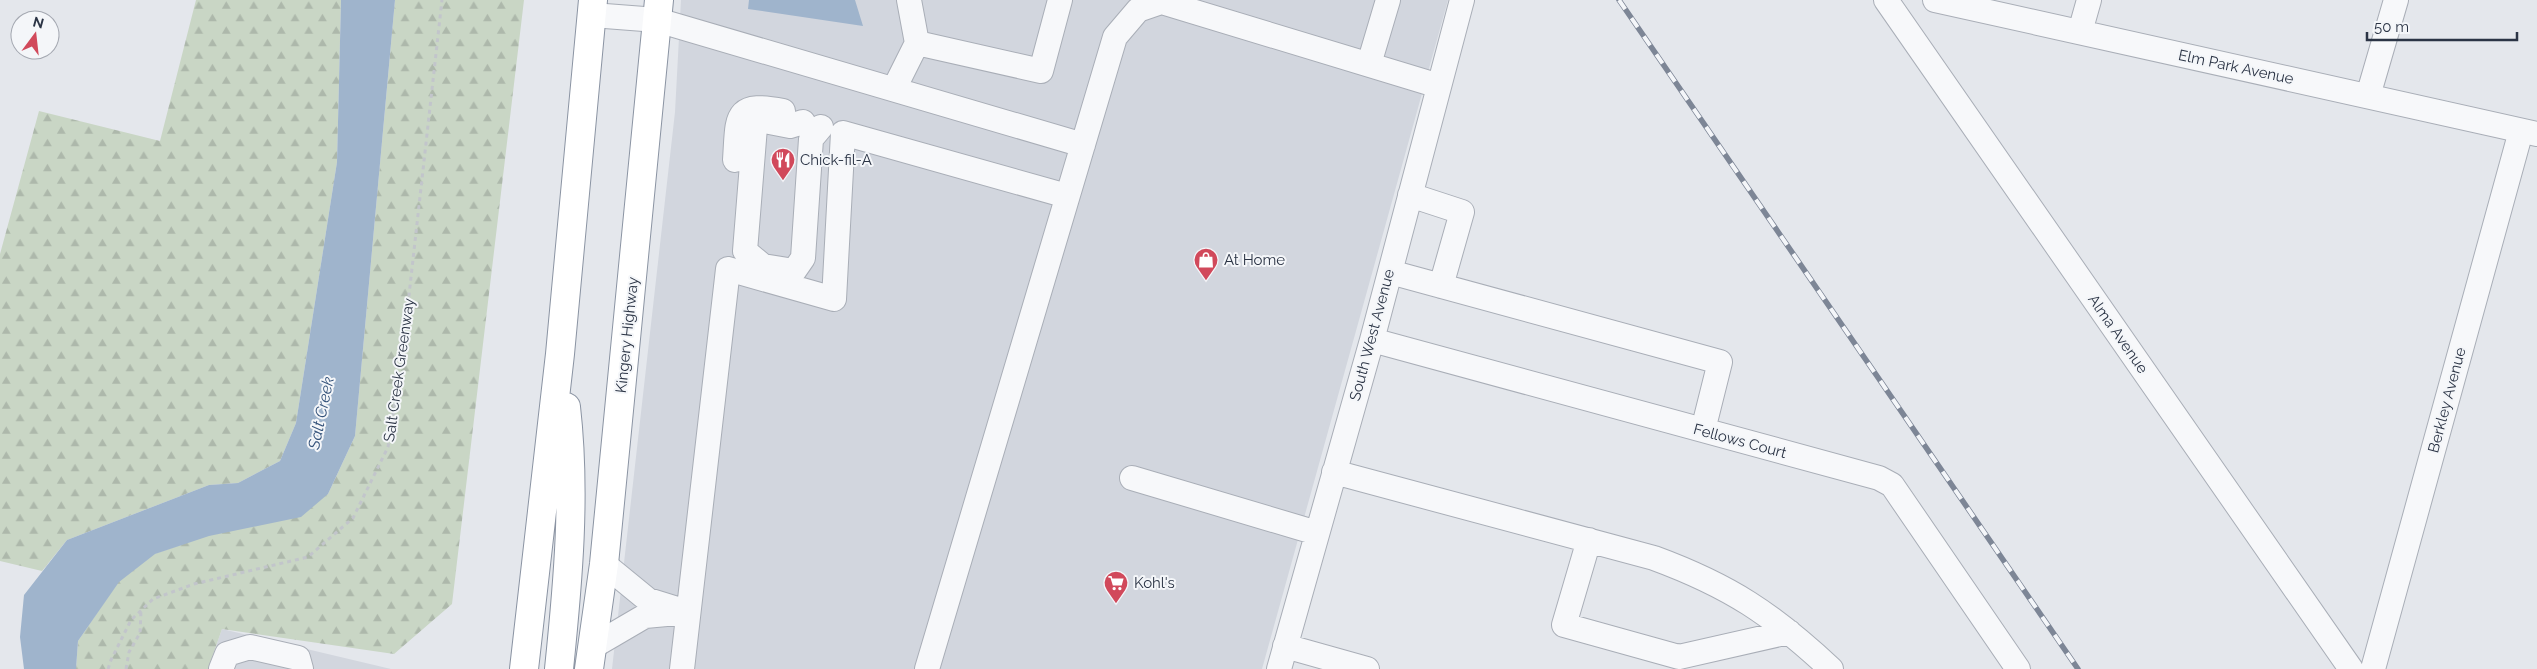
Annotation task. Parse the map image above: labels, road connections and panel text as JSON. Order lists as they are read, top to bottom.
{
  "streets": {
    "highway": ["Kingery Highway"],
    "street": [
      "Elm Park Avenue",
      "Alma Avenue",
      "South West Avenue",
      "Berkley Avenue",
      "Fellows Court"
    ],
    "path": ["Salt Creek Greenway"]
  },
  "crossings": [
    ["Elm Park Avenue", "Berkley Avenue"],
    ["South West Avenue", "Fellows Court"]
  ],
  "water": ["Salt Creek"],
  "places": {
    "restaurant": ["Chick-fil-A"],
    "shop": ["At Home"],
    "supermarket": ["Kohl's"]
  },
  "scale_bar": "50 m",
  "north": "top"
}
